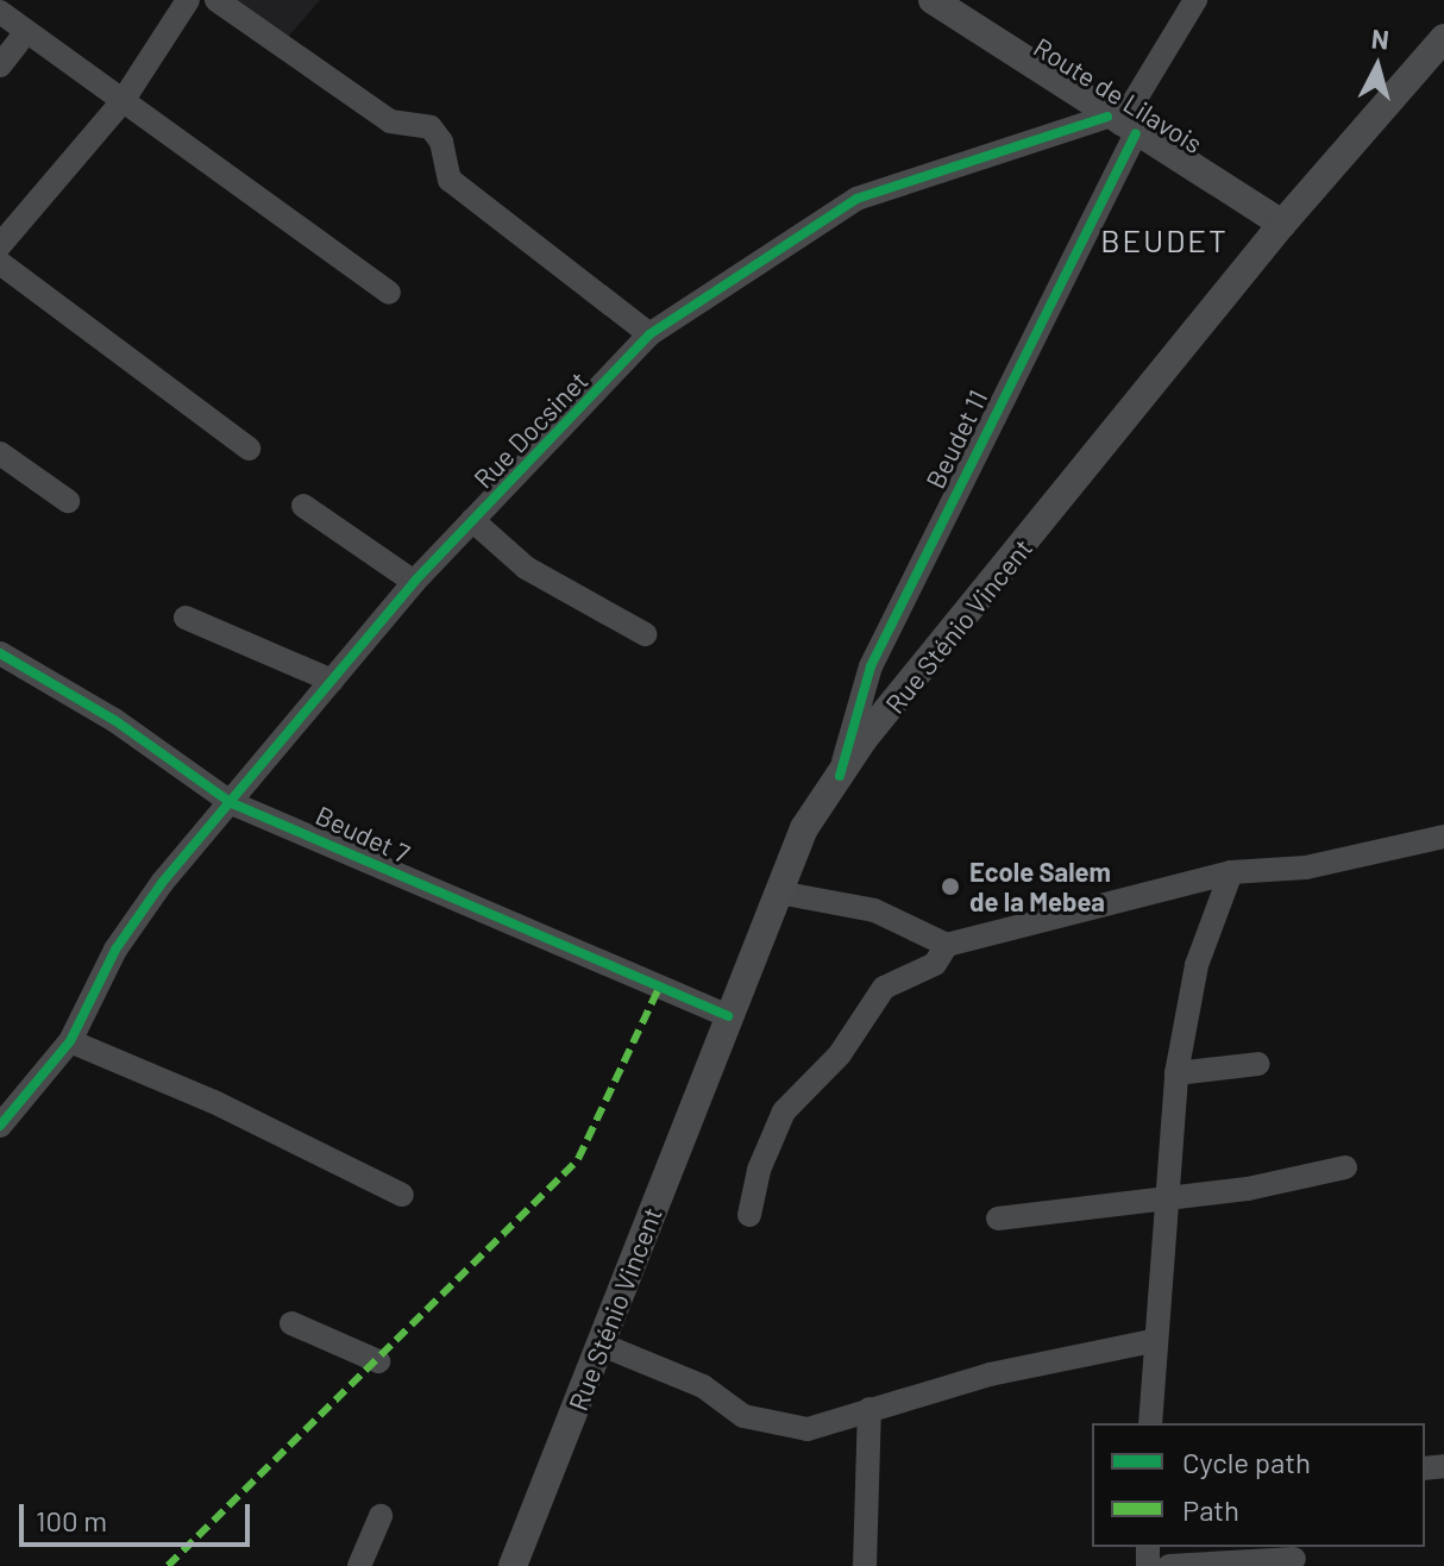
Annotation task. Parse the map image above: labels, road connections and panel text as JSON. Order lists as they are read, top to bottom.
{
  "streets": {
    "main road": ["Route de Lilavois", "Rue Sténio Vincent"],
    "street": ["Rue Docsinet", "Beudet 11", "Beudet 7"]
  },
  "crossings": [
    ["Route de Lilavois", "Rue Docsinet"],
    ["Route de Lilavois", "Beudet 11"],
    ["Route de Lilavois", "Rue Sténio Vincent"],
    ["Rue Docsinet", "Beudet 11"],
    ["Rue Docsinet", "Beudet 7"],
    ["Beudet 11", "Rue Sténio Vincent"],
    ["Rue Sténio Vincent", "Beudet 7"]
  ],
  "districts": ["BEUDET"],
  "places": ["Ecole Salem de la Mebea"],
  "legend": ["Cycle path", "Path"],
  "scale_bar": "100 m",
  "north": "top"
}
